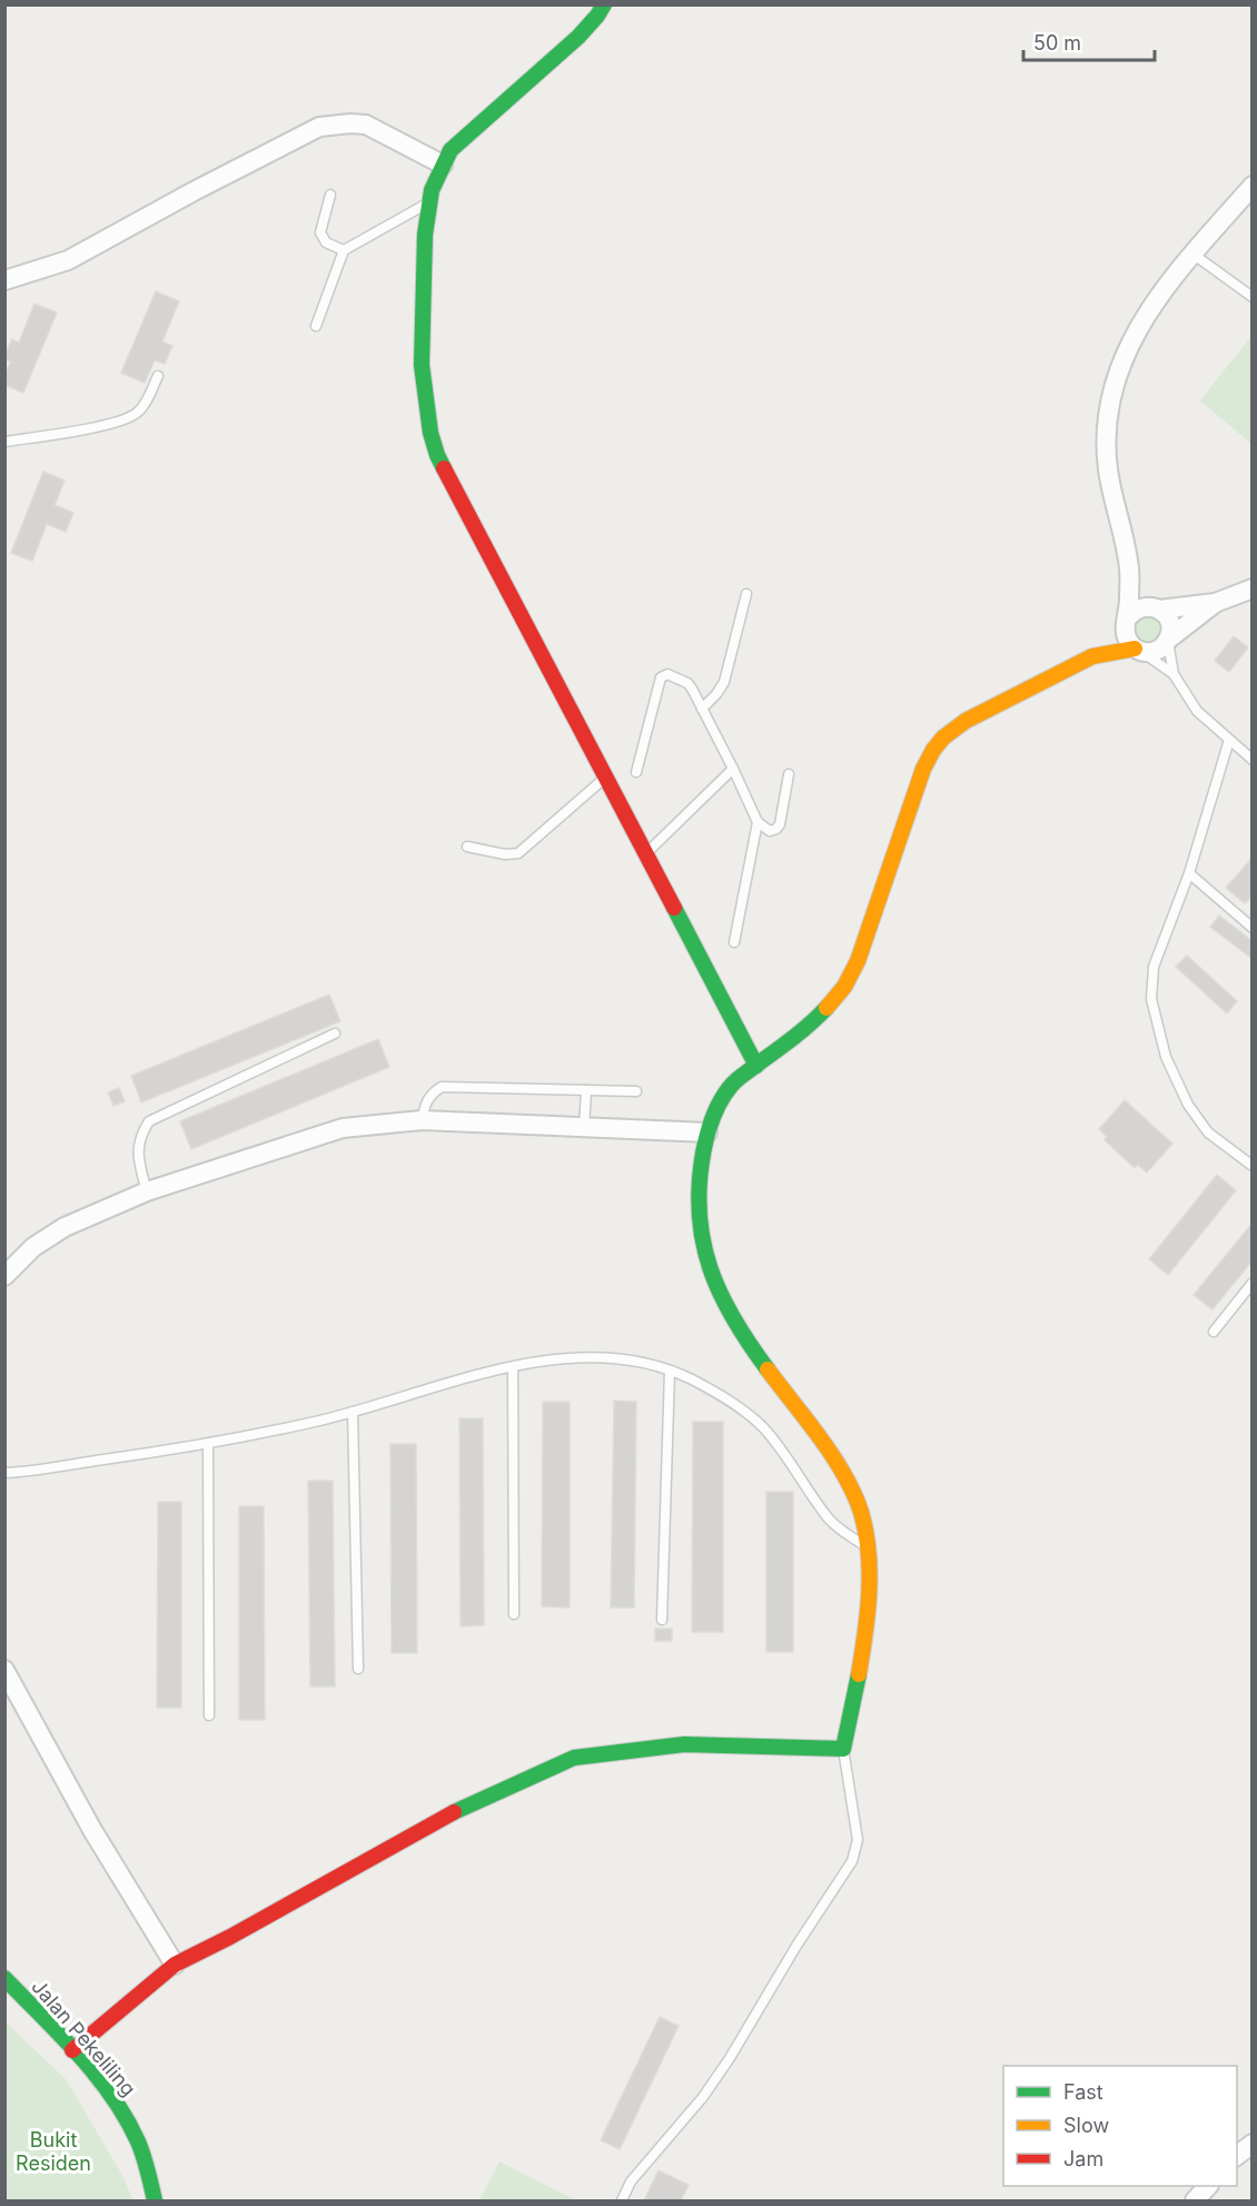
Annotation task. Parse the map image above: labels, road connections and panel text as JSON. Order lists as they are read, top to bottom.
{
  "streets": {
    "street": ["Jalan Pekeliling"]
  },
  "parks": ["Bukit Residen"],
  "legend": ["Fast", "Slow", "Jam"],
  "scale_bar": "50 m"
}
